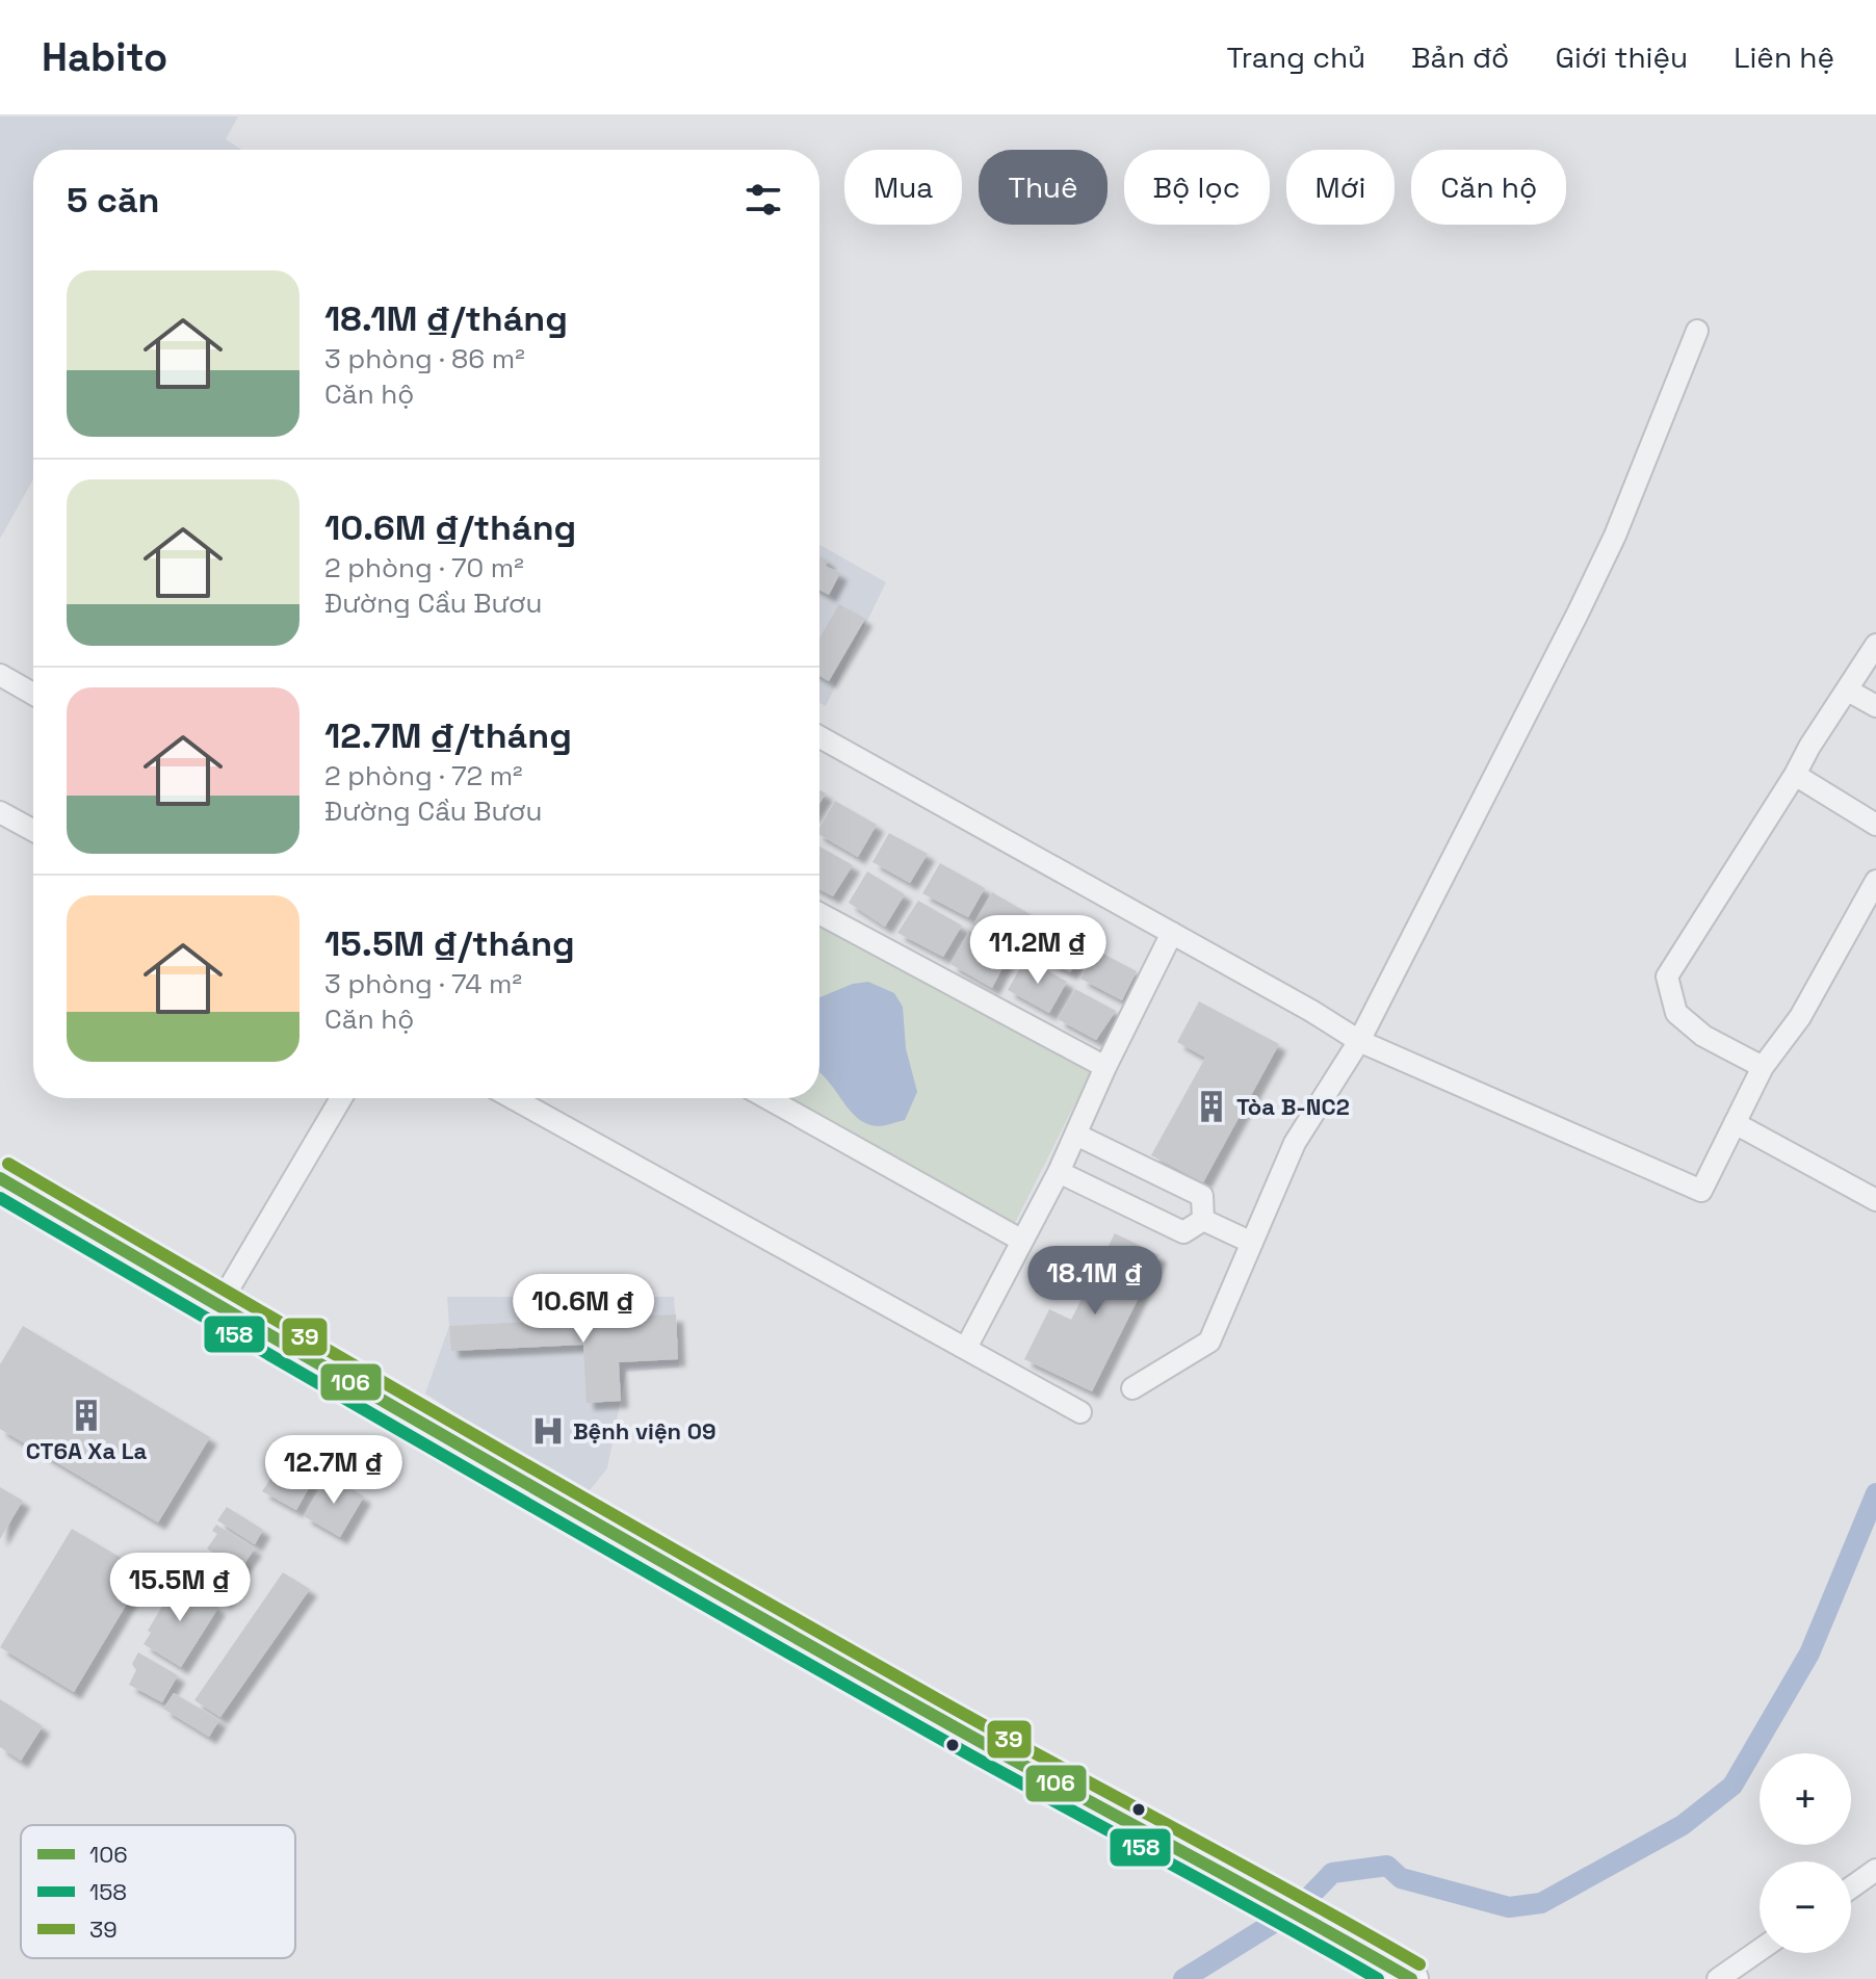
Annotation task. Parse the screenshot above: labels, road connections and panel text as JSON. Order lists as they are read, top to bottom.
{
  "places": {
    "building": ["Tòa B-NC2", "CT6A Xa La"],
    "hospital": ["Bệnh viện 09"]
  },
  "lines": ["transit line 39", "transit line 106", "transit line 158"],
  "legend": ["106", "158", "39"],
  "page": {
    "header": "Habito",
    "nav": [
      "Trang chủ",
      "Bản đồ",
      "Giới thiệu",
      "Liên hệ"
    ],
    "chip": [
      "Mua",
      "Thuê",
      "Bộ lọc",
      "Mới",
      "Căn hộ"
    ],
    "heading": "5 căn",
    "list": [
      {
        "name": "18.1M ₫/tháng",
        "note": "3 phòng · 86 m² · Căn hộ"
      },
      {
        "name": "10.6M ₫/tháng",
        "note": "2 phòng · 70 m² · Đường Cầu Bươu"
      },
      {
        "name": "12.7M ₫/tháng",
        "note": "2 phòng · 72 m² · Đường Cầu Bươu"
      },
      {
        "name": "15.5M ₫/tháng",
        "note": "3 phòng · 74 m² · Căn hộ"
      }
    ],
    "price": [
      "11.2M ₫",
      "18.1M ₫",
      "10.6M ₫",
      "12.7M ₫",
      "15.5M ₫"
    ],
    "map_buttons": ["+", "−"]
  }
}
